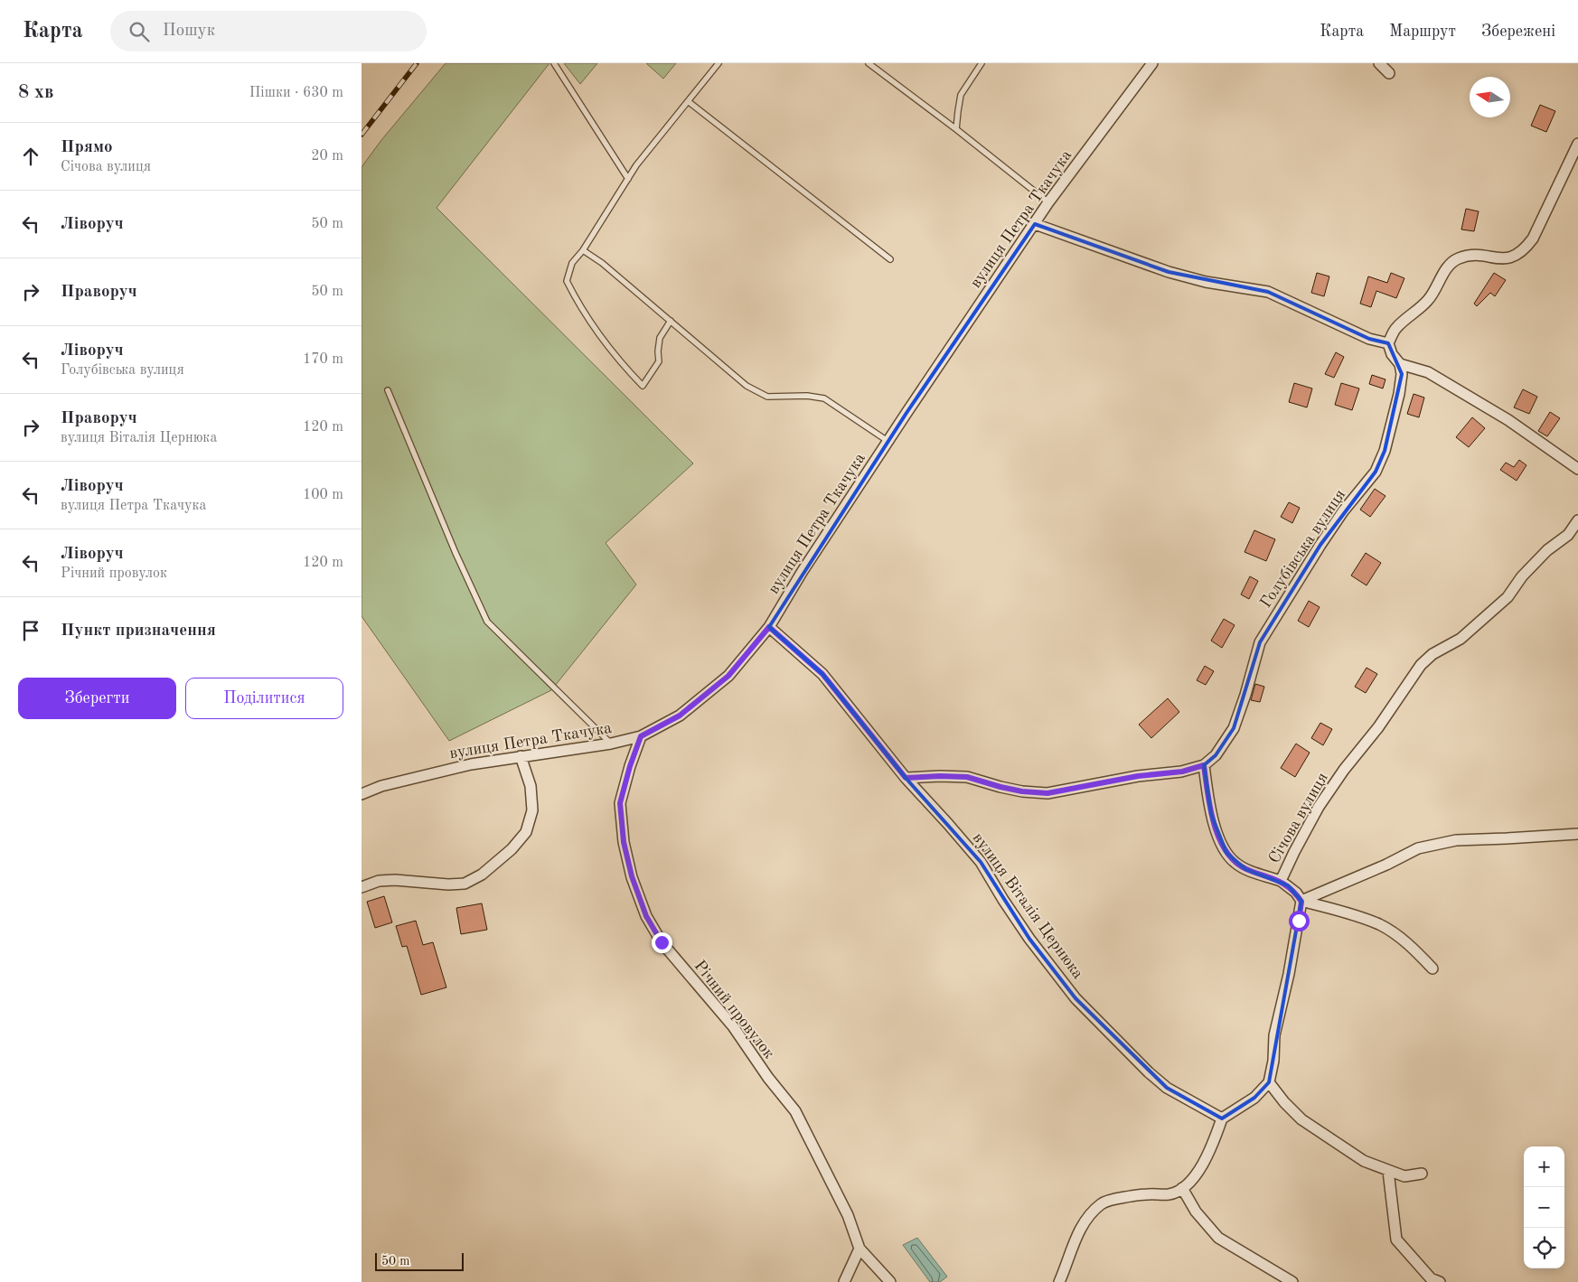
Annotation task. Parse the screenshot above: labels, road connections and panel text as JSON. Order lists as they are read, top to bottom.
{
  "streets": {
    "street": [
      "вулиця Петра Ткачука",
      "Голубівська вулиця",
      "Січова вулиця",
      "вулиця Віталія Цернюка",
      "Річний провулок"
    ]
  },
  "crossings": [
    ["вулиця Петра Ткачука", "вулиця Віталія Цернюка"],
    ["вулиця Петра Ткачука", "Річний провулок"],
    ["Голубівська вулиця", "вулиця Віталія Цернюка"]
  ],
  "scale_bar": "50 m",
  "north": "left",
  "page": {
    "header": "Карта",
    "search": "Пошук",
    "nav": ["Карта", "Маршрут", "Збережені"],
    "heading": ["8 хв", "Пішки · 630 m"],
    "list": [
      ["Прямо", "Січова вулиця", "20 m"],
      ["Ліворуч", "50 m"],
      ["Праворуч", "50 m"],
      ["Ліворуч", "Голубівська вулиця", "170 m"],
      ["Праворуч", "вулиця Віталія Цернюка", "120 m"],
      ["Ліворуч", "вулиця Петра Ткачука", "100 m"],
      ["Ліворуч", "Річний провулок", "120 m"],
      "Пункт призначення"
    ],
    "buttons": ["Зберегти", "Поділитися"],
    "map_buttons": ["+", "−"],
    "scale": "50 m"
  }
}
